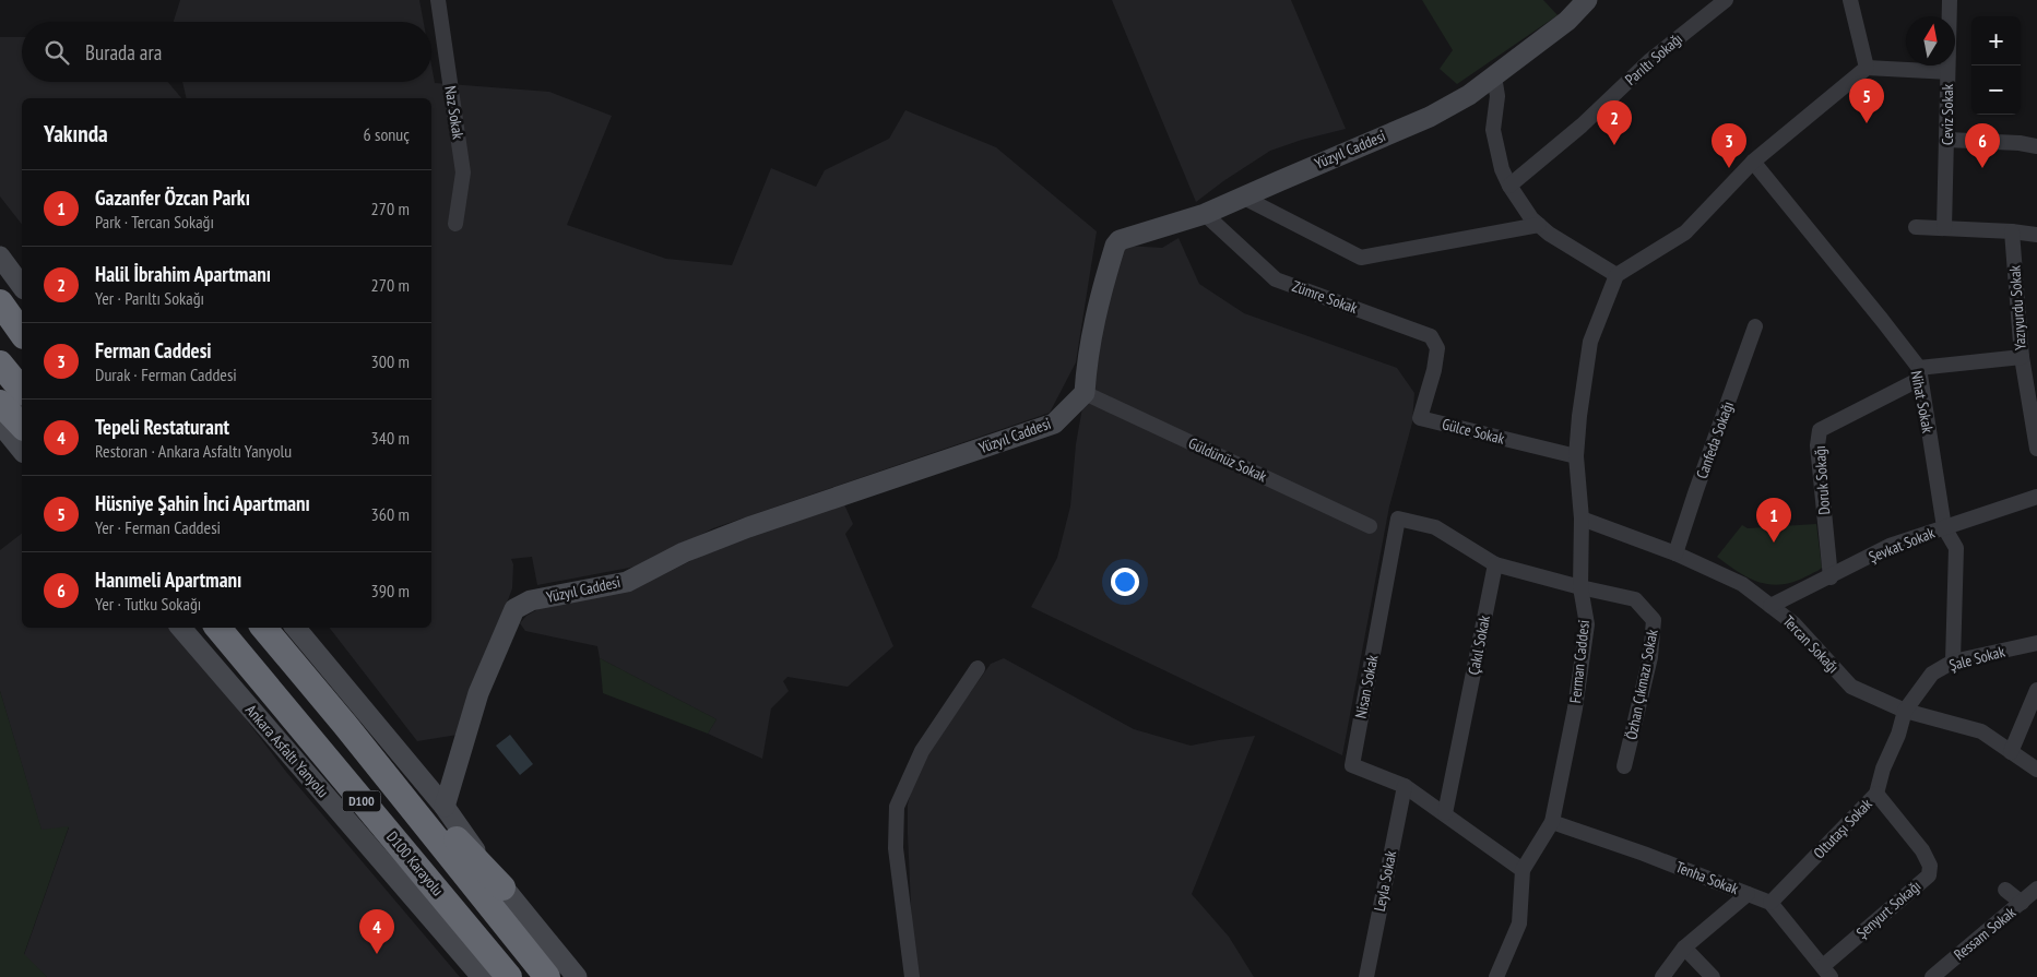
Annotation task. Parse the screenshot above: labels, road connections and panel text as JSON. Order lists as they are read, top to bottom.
{
  "streets": {
    "highway": ["D100", "D100 Karayolu"],
    "street": [
      "Parıltı Sokağı",
      "Naz Sokak",
      "Ceviz Sokak",
      "Yüzyıl Caddesi",
      "Zümre Sokak",
      "Yazıyurdu Sokak",
      "Nihat Sokak",
      "Gülce Sokak",
      "Canfeda Sokağı",
      "Güldünüz Sokak",
      "Doruk Sokağı",
      "Şevkat Sokak",
      "Tercan Sokağı",
      "Çakıl Sokak",
      "Şale Sokak",
      "Ferman Caddesi",
      "Özhan Çıkmazı Sokak",
      "Nisan Sokak",
      "Ankara Asfaltı Yanyolu",
      "Oltutaşı Sokak",
      "Tenha Sokak",
      "Leyla Sokak",
      "Şenyurt Sokağı",
      "Ressam Sokak"
    ]
  },
  "crossings": [
    ["Yüzyıl Caddesi", "Zümre Sokak"],
    ["Yüzyıl Caddesi", "Güldünüz Sokak"],
    ["Zümre Sokak", "Gülce Sokak"],
    ["Nihat Sokak", "Doruk Sokağı"],
    ["Nihat Sokak", "Şevkat Sokak"],
    ["Nihat Sokak", "Şale Sokak"],
    ["Gülce Sokak", "Ferman Caddesi"],
    ["Canfeda Sokağı", "Tercan Sokağı"],
    ["Doruk Sokağı", "Şevkat Sokak"],
    ["Şevkat Sokak", "Tercan Sokağı"],
    ["Tercan Sokağı", "Şale Sokak"],
    ["Tercan Sokağı", "Ferman Caddesi"],
    ["Tercan Sokağı", "Oltutaşı Sokak"],
    ["Çakıl Sokak", "Nisan Sokak"],
    ["Şale Sokak", "Oltutaşı Sokak"],
    ["Ferman Caddesi", "Özhan Çıkmazı Sokak"],
    ["Ferman Caddesi", "Nisan Sokak"],
    ["Ferman Caddesi", "Tenha Sokak"],
    ["Nisan Sokak", "Leyla Sokak"],
    ["Ankara Asfaltı Yanyolu", "D100 Karayolu"],
    ["D100", "D100 Karayolu"],
    ["Oltutaşı Sokak", "Tenha Sokak"],
    ["Oltutaşı Sokak", "Şenyurt Sokağı"],
    ["Tenha Sokak", "Şenyurt Sokağı"]
  ],
  "north": "top",
  "page": {
    "map_buttons": ["+", "−"],
    "search": "Burada ara",
    "pins": [
      "5",
      "2",
      "3",
      "6",
      "1",
      "4"
    ],
    "heading": ["Yakında", "6 sonuç"],
    "list": [
      {
        "mark": "1",
        "name": "Gazanfer Özcan Parkı",
        "note": "Park · Tercan Sokağı",
        "value": "270 m"
      },
      {
        "mark": "2",
        "name": "Halil İbrahim Apartmanı",
        "note": "Yer · Parıltı Sokağı",
        "value": "270 m"
      },
      {
        "mark": "3",
        "name": "Ferman Caddesi",
        "note": "Durak · Ferman Caddesi",
        "value": "300 m"
      },
      {
        "mark": "4",
        "name": "Tepeli Restaturant",
        "note": "Restoran · Ankara Asfaltı Yanyolu",
        "value": "340 m"
      },
      {
        "mark": "5",
        "name": "Hüsniye Şahin İnci Apartmanı",
        "note": "Yer · Ferman Caddesi",
        "value": "360 m"
      },
      {
        "mark": "6",
        "name": "Hanımeli Apartmanı",
        "note": "Yer · Tutku Sokağı",
        "value": "390 m"
      }
    ]
  }
}
